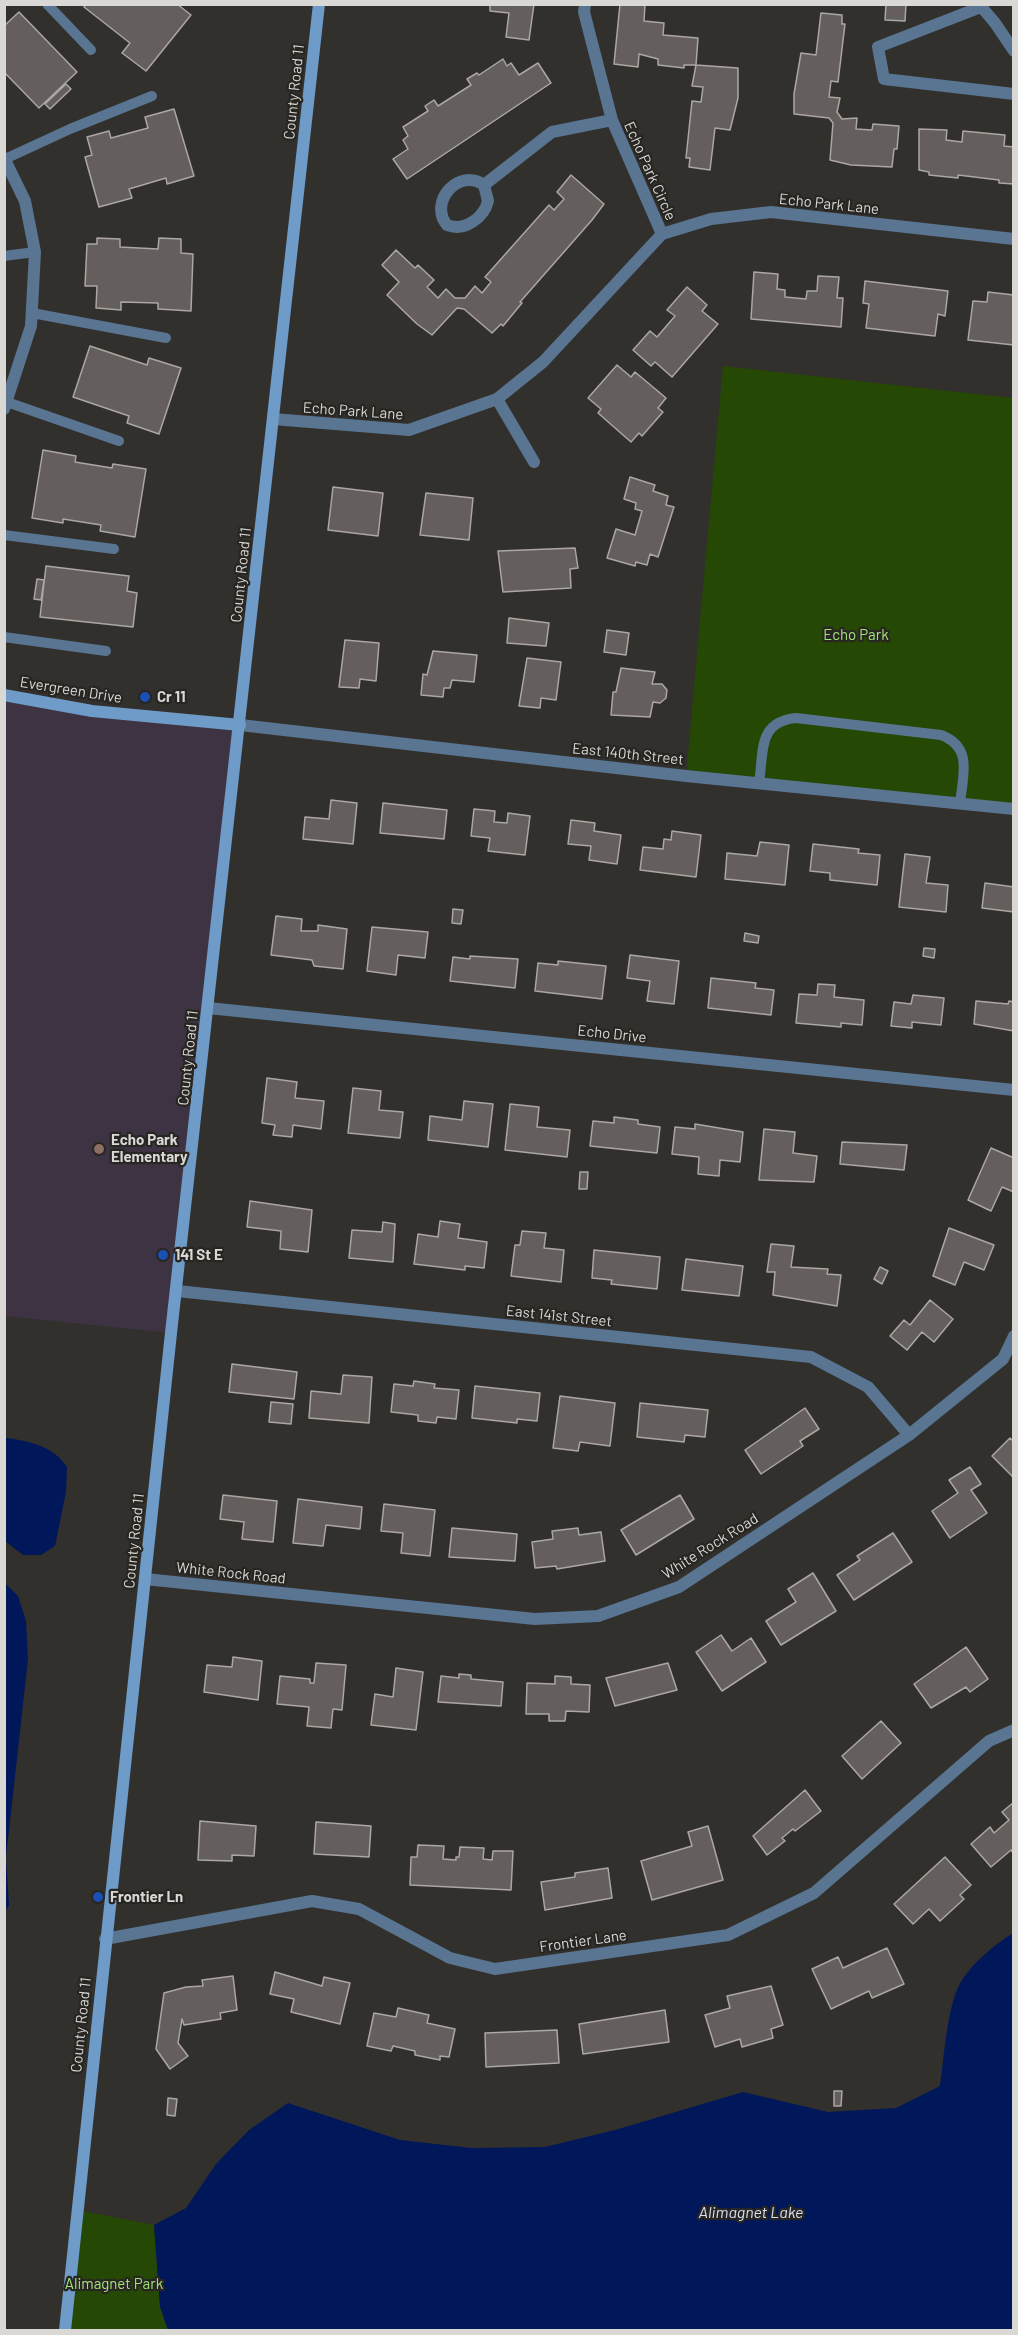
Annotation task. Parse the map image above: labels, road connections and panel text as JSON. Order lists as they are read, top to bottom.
{
  "streets": {
    "street": [
      "County Road 11",
      "Echo Park Circle",
      "Echo Park Lane",
      "Evergreen Drive",
      "East 140th Street",
      "Echo Drive",
      "East 141st Street",
      "White Rock Road",
      "Frontier Lane"
    ]
  },
  "crossings": [
    ["County Road 11", "Echo Park Lane"],
    ["County Road 11", "Evergreen Drive"],
    ["County Road 11", "East 140th Street"],
    ["County Road 11", "Echo Drive"],
    ["County Road 11", "East 141st Street"],
    ["County Road 11", "White Rock Road"],
    ["County Road 11", "Frontier Lane"],
    ["Echo Park Circle", "Echo Park Lane"],
    ["Evergreen Drive", "East 140th Street"],
    ["East 141st Street", "White Rock Road"]
  ],
  "water": ["Alimagnet Lake"],
  "parks": ["Echo Park", "Alimagnet Park"],
  "places": [
    "Cr 11",
    "Echo Park Elementary",
    "141 St E",
    "Frontier Ln"
  ]
}
